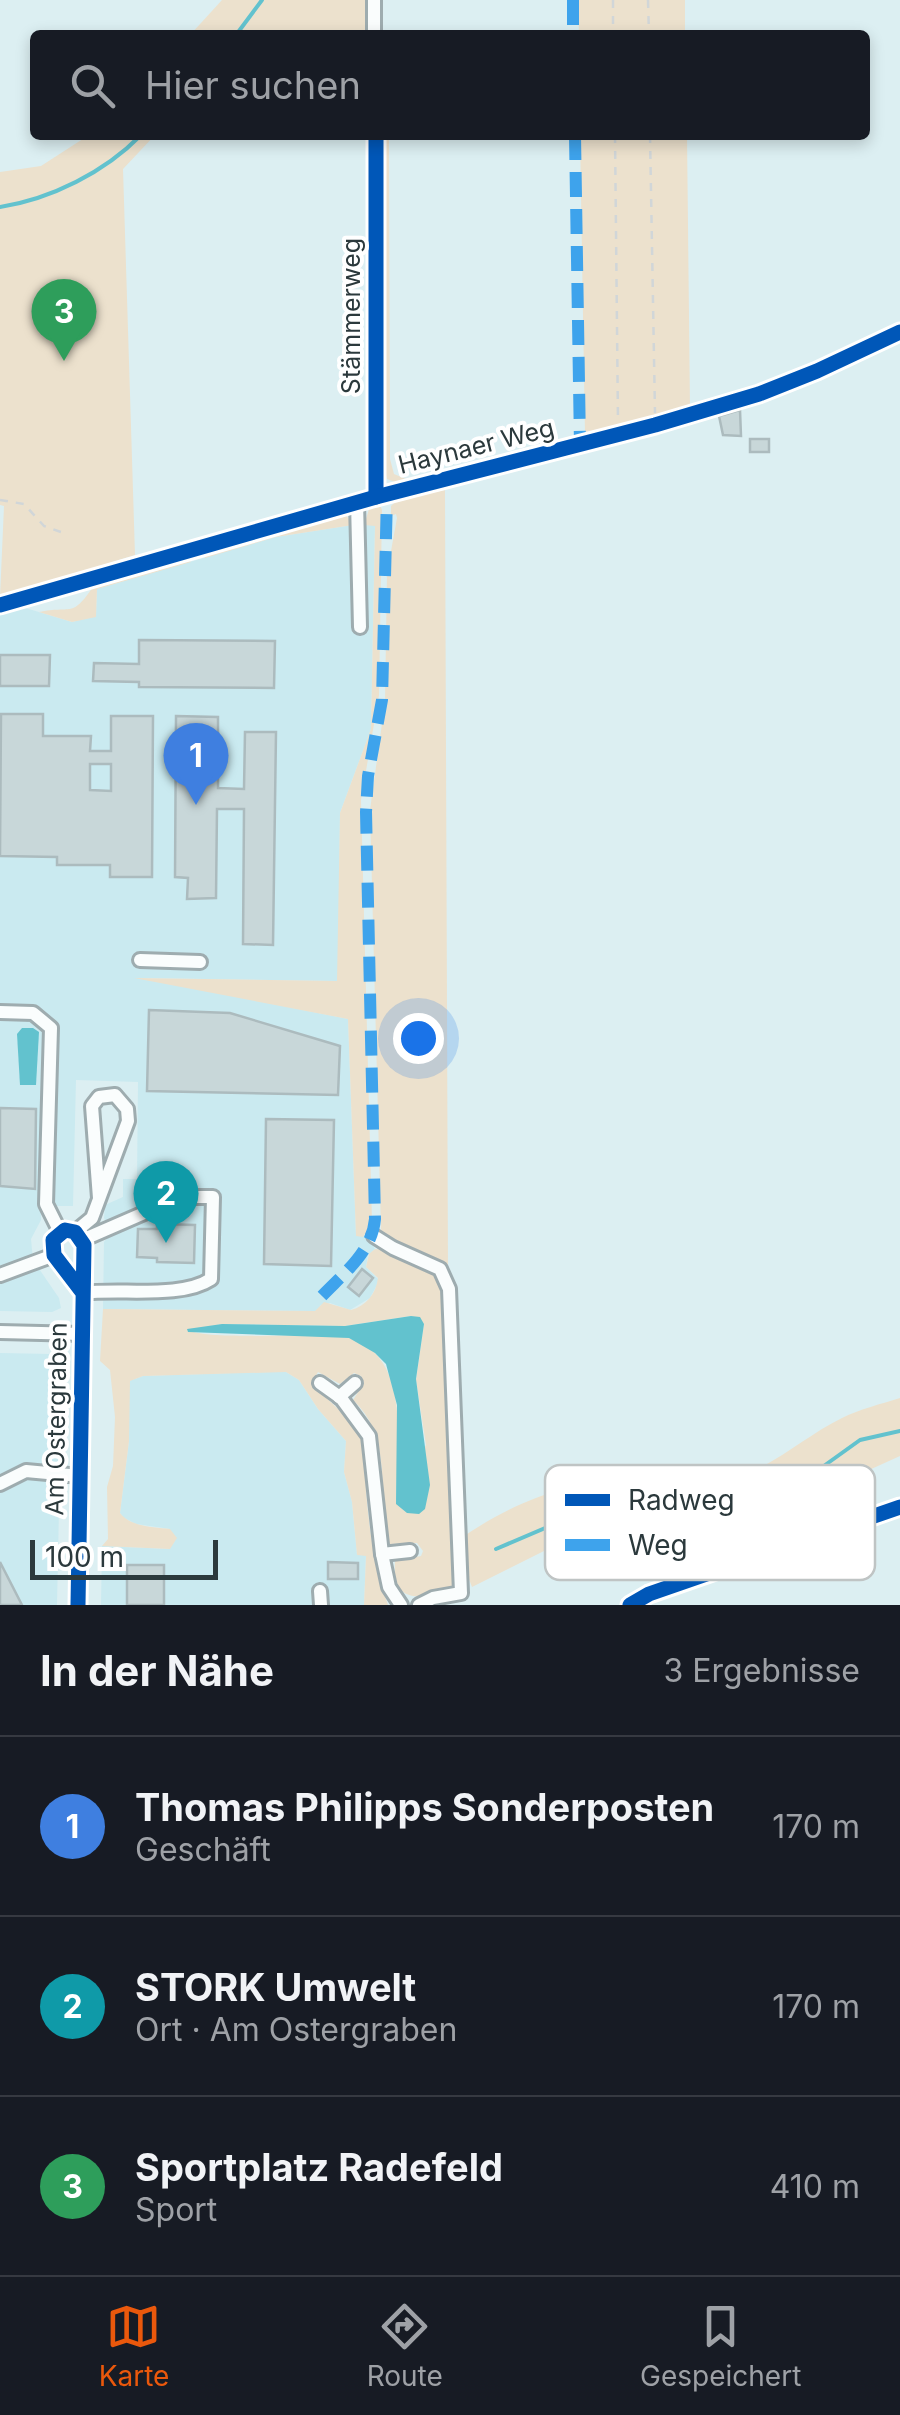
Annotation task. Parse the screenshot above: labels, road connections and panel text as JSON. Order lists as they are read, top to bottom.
{
  "streets": {
    "street": ["Stämmerweg", "Haynaer Weg", "Am Ostergraben"]
  },
  "crossings": [
    ["Stämmerweg", "Haynaer Weg"]
  ],
  "legend": ["Radweg", "Weg"],
  "scale_bar": "100 m",
  "page": {
    "search": "Hier suchen",
    "pins": ["3", "1", "2"],
    "scale": "100 m",
    "heading": ["In der Nähe", "3 Ergebnisse"],
    "list": [
      {
        "mark": "1",
        "name": "Thomas Philipps Sonderposten",
        "note": "Geschäft",
        "value": "170 m"
      },
      {
        "mark": "2",
        "name": "STORK Umwelt",
        "note": "Ort · Am Ostergraben",
        "value": "170 m"
      },
      {
        "mark": "3",
        "name": "Sportplatz Radefeld",
        "note": "Sport",
        "value": "410 m"
      }
    ],
    "nav": ["Karte", "Route", "Gespeichert"]
  }
}
